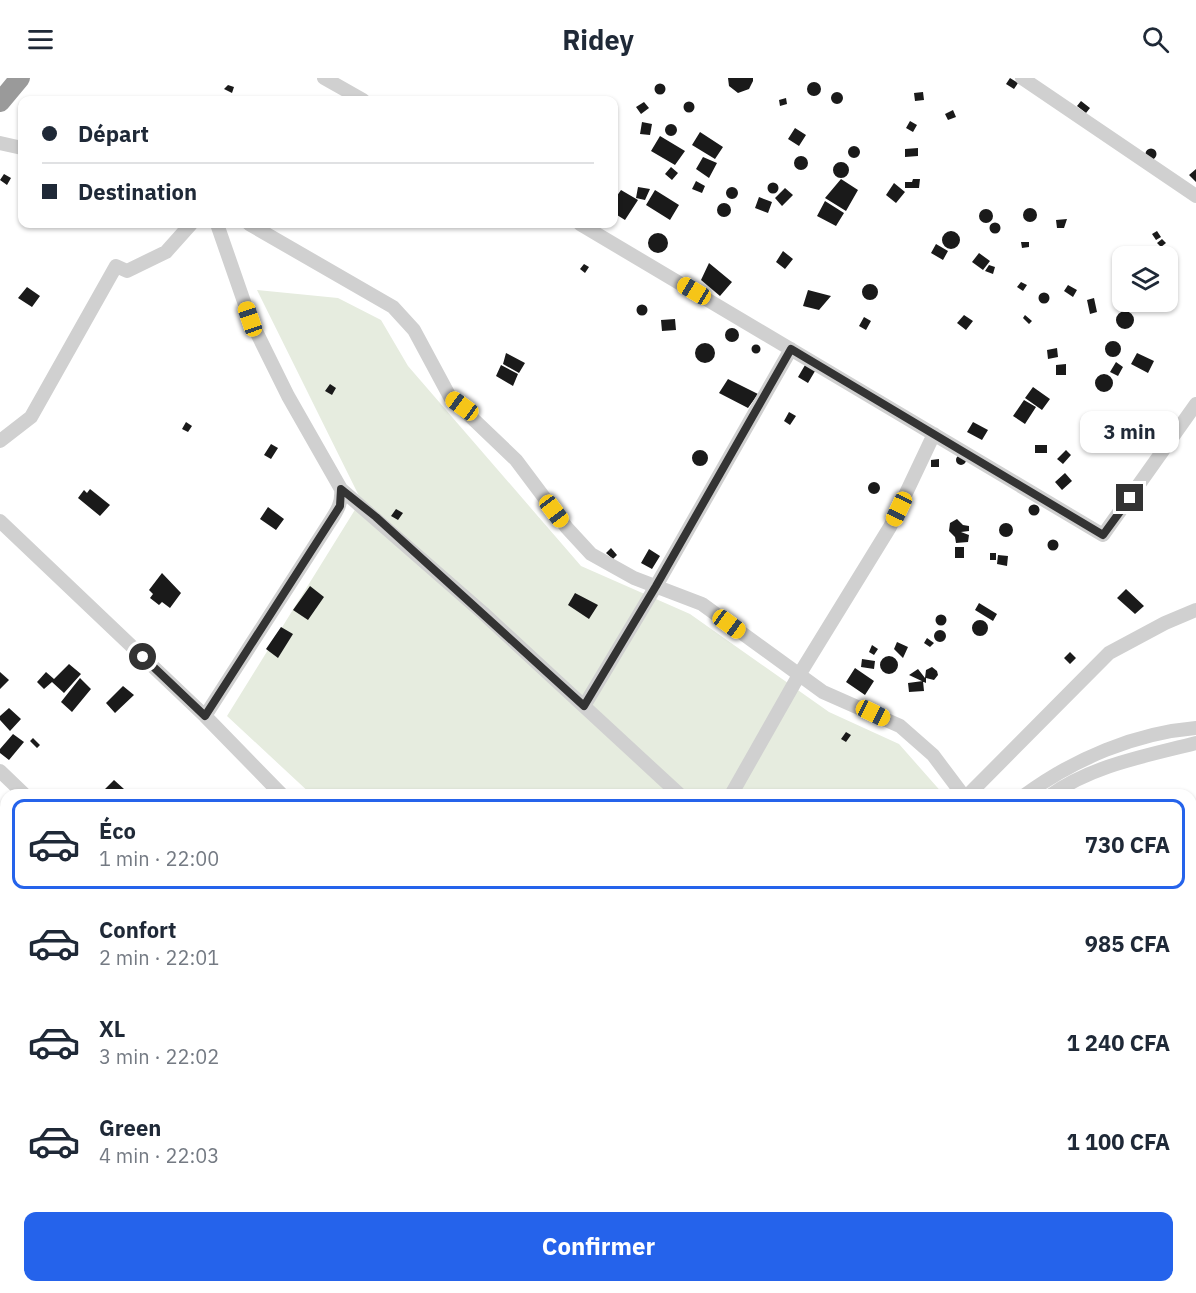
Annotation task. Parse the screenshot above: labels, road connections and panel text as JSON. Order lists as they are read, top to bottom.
{
  "page": {
    "header": "Ridey",
    "banner": ["Départ", "Destination"],
    "bubble": "3 min",
    "list": [
      {
        "name": "Éco",
        "note": "1 min · 22:00",
        "value": "730 CFA"
      },
      {
        "name": "Confort",
        "note": "2 min · 22:01",
        "value": "985 CFA"
      },
      {
        "name": "XL",
        "note": "3 min · 22:02",
        "value": "1 240 CFA"
      },
      {
        "name": "Green",
        "note": "4 min · 22:03",
        "value": "1 100 CFA"
      }
    ],
    "buttons": "Confirmer"
  }
}
